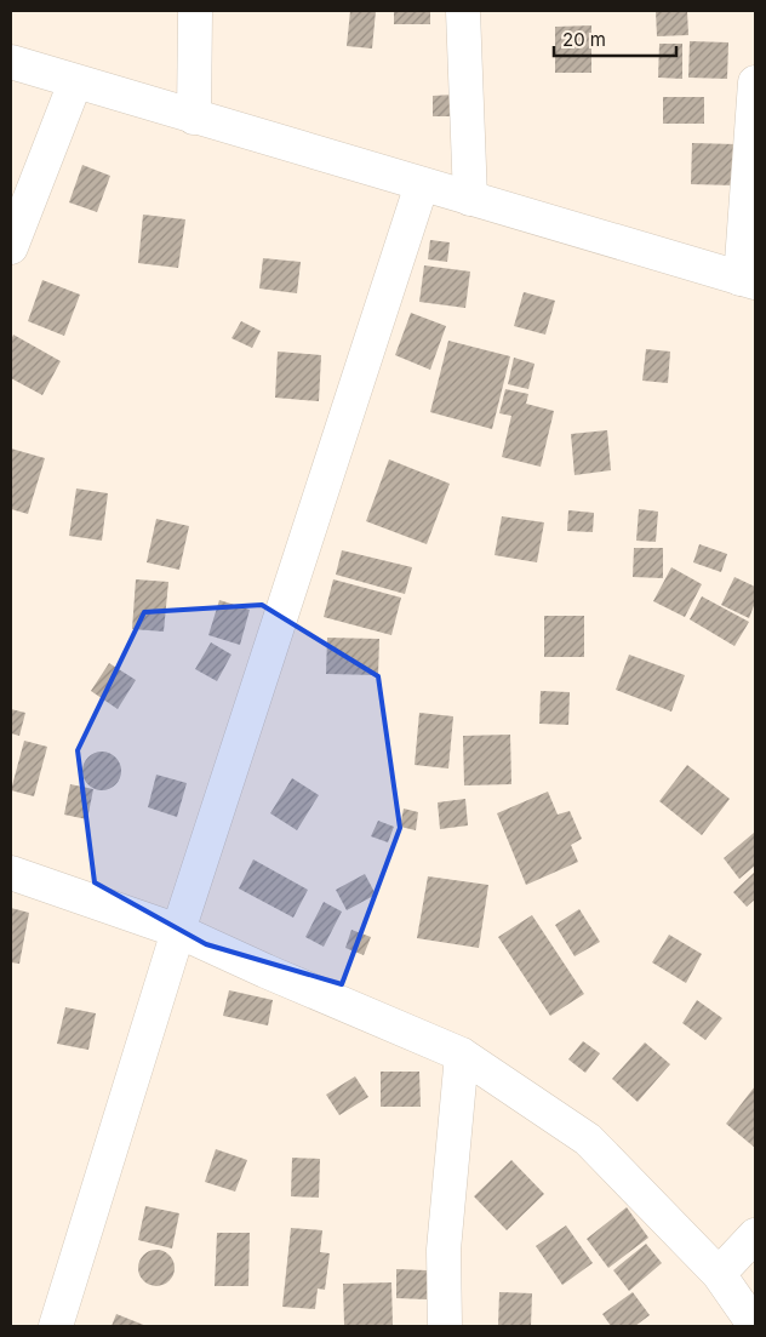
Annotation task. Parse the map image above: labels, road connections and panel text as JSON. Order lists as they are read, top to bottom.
{
  "scale_bar": "20 m"
}
